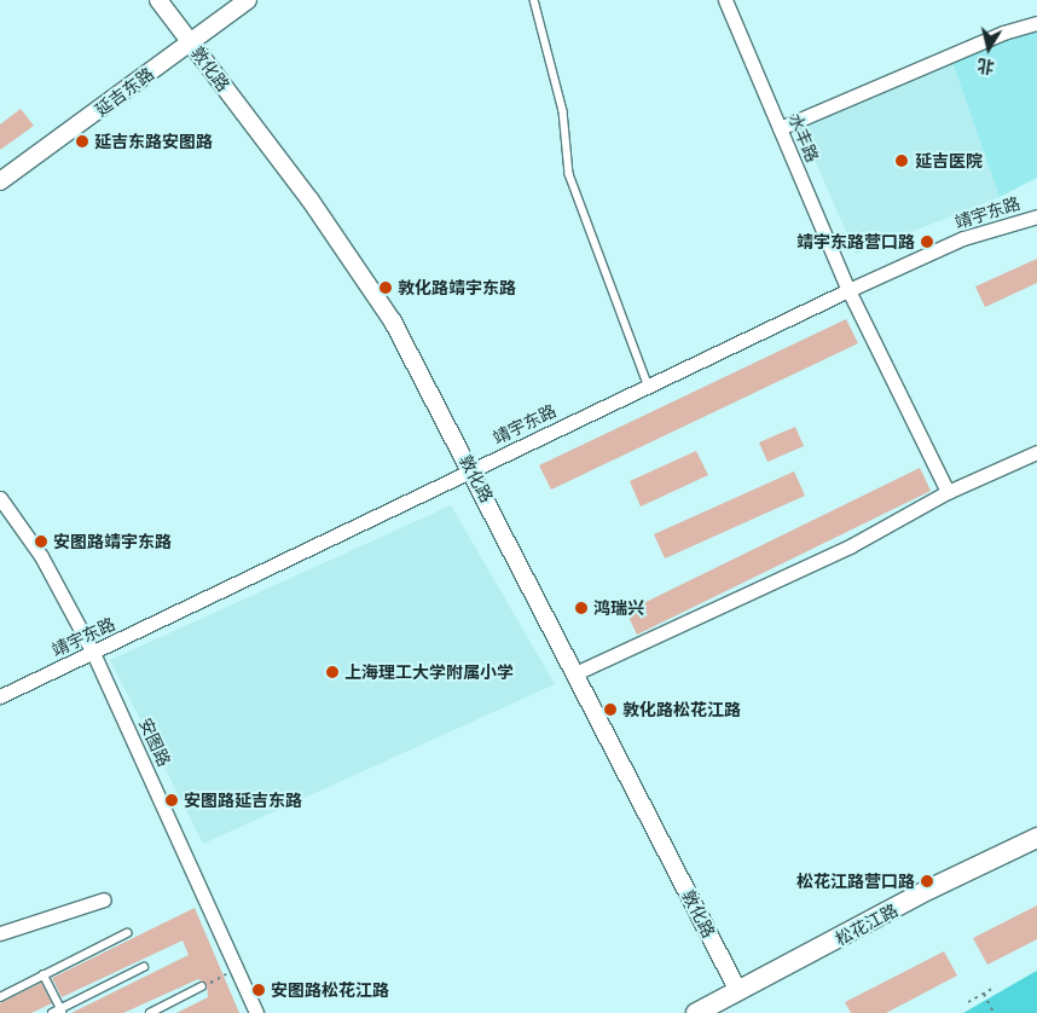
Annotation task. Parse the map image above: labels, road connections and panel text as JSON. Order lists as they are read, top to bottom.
{
  "streets": {
    "main road": ["松花江路"],
    "street": [
      "敦化路",
      "延吉东路",
      "水丰路",
      "靖宇东路",
      "安图路"
    ]
  },
  "crossings": [
    ["敦化路", "延吉东路"],
    ["敦化路", "靖宇东路"],
    ["敦化路", "松花江路"],
    ["水丰路", "靖宇东路"],
    ["靖宇东路", "安图路"]
  ],
  "places": [
    "延吉东路安图路",
    "延吉医院",
    "靖宇东路营口路",
    "敦化路靖宇东路",
    "安图路靖宇东路",
    "鸿瑞兴",
    "上海理工大学附属小学",
    "敦化路松花江路",
    "安图路延吉东路",
    "松花江路营口路",
    "安图路松花江路"
  ],
  "north": "bottom"
}
